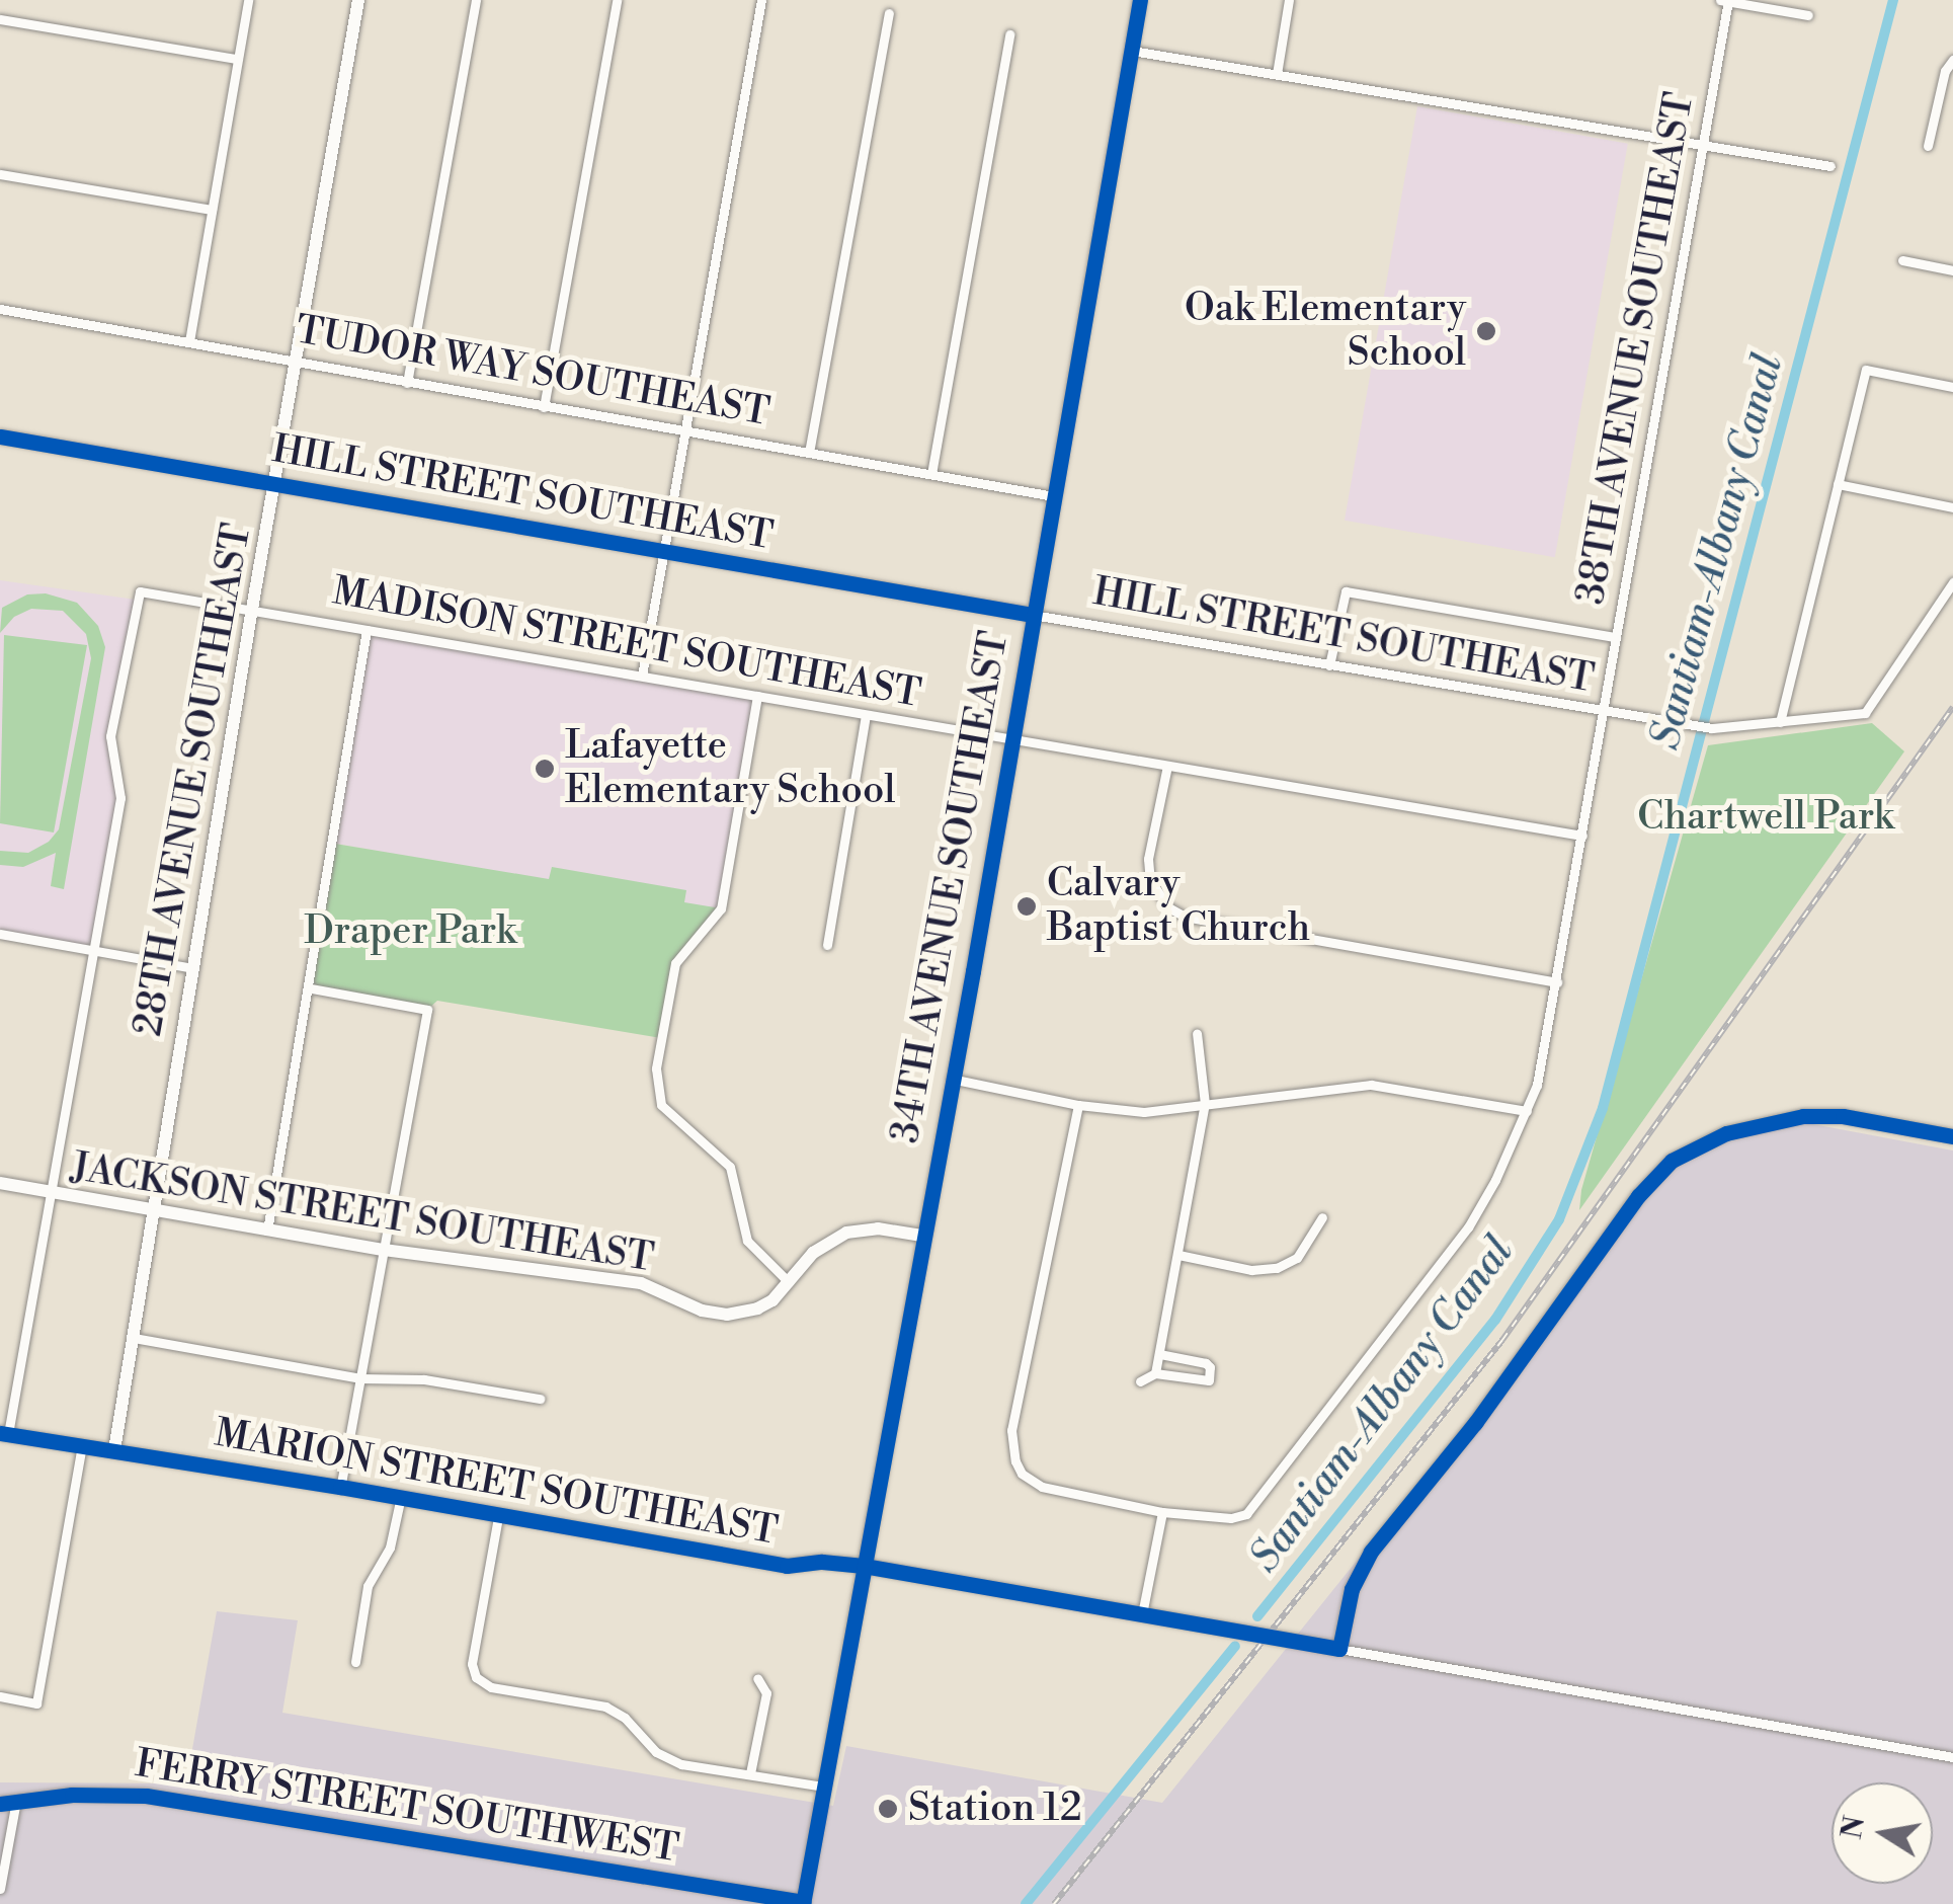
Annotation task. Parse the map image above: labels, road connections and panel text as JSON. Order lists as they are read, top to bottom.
{
  "streets": {
    "street": [
      "38TH AVENUE SOUTHEAST",
      "TUDOR WAY SOUTHEAST",
      "HILL STREET SOUTHEAST",
      "MADISON STREET SOUTHEAST",
      "28TH AVENUE SOUTHEAST",
      "34TH AVENUE SOUTHEAST",
      "JACKSON STREET SOUTHEAST",
      "MARION STREET SOUTHEAST",
      "FERRY STREET SOUTHWEST"
    ]
  },
  "crossings": [
    ["38TH AVENUE SOUTHEAST", "HILL STREET SOUTHEAST"],
    ["38TH AVENUE SOUTHEAST", "MADISON STREET SOUTHEAST"],
    ["TUDOR WAY SOUTHEAST", "28TH AVENUE SOUTHEAST"],
    ["TUDOR WAY SOUTHEAST", "34TH AVENUE SOUTHEAST"],
    ["HILL STREET SOUTHEAST", "28TH AVENUE SOUTHEAST"],
    ["HILL STREET SOUTHEAST", "34TH AVENUE SOUTHEAST"],
    ["MADISON STREET SOUTHEAST", "28TH AVENUE SOUTHEAST"],
    ["MADISON STREET SOUTHEAST", "34TH AVENUE SOUTHEAST"],
    ["28TH AVENUE SOUTHEAST", "JACKSON STREET SOUTHEAST"],
    ["28TH AVENUE SOUTHEAST", "MARION STREET SOUTHEAST"],
    ["34TH AVENUE SOUTHEAST", "JACKSON STREET SOUTHEAST"],
    ["34TH AVENUE SOUTHEAST", "MARION STREET SOUTHEAST"],
    ["34TH AVENUE SOUTHEAST", "FERRY STREET SOUTHWEST"]
  ],
  "water": ["Santiam-Albany Canal"],
  "parks": ["Chartwell Park", "Draper Park"],
  "places": [
    "Oak Elementary School",
    "Lafayette Elementary School",
    "Calvary Baptist Church",
    "Station 12"
  ],
  "north": "left"
}
